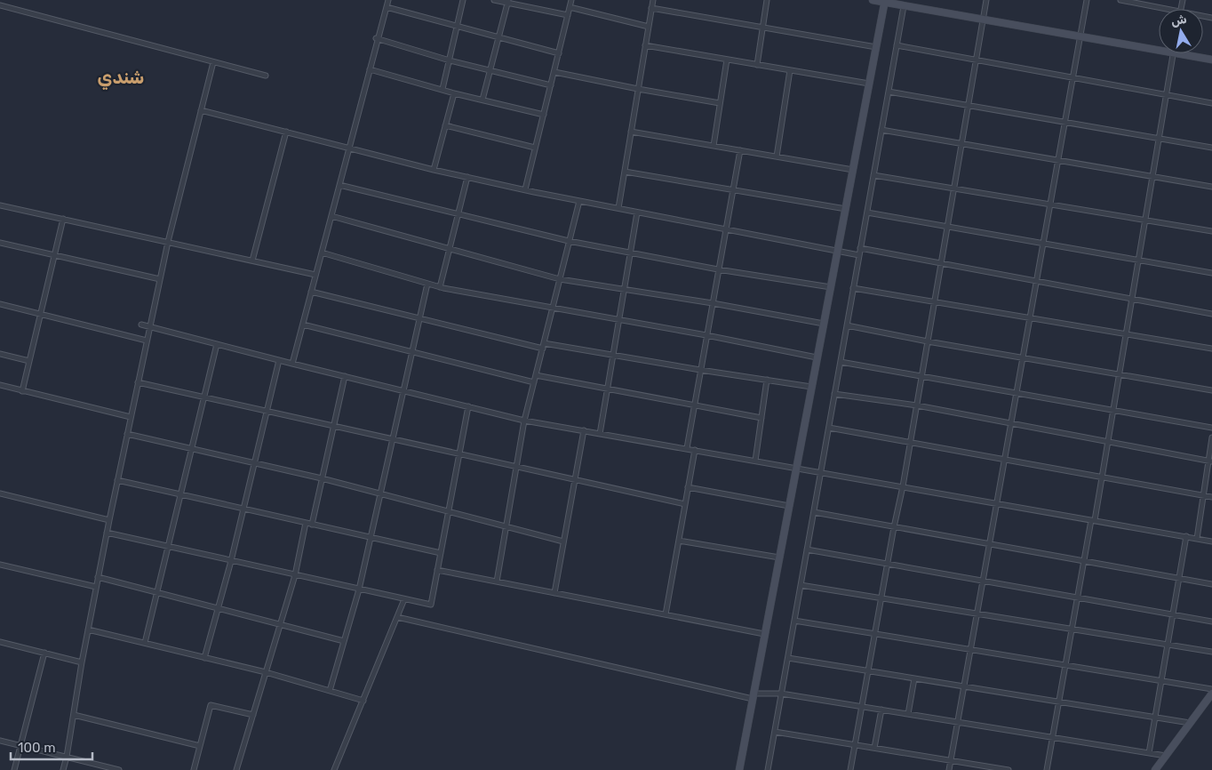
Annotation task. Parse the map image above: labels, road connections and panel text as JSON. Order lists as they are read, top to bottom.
{
  "districts": ["شندي"],
  "scale_bar": "100 m",
  "north": "top"
}
